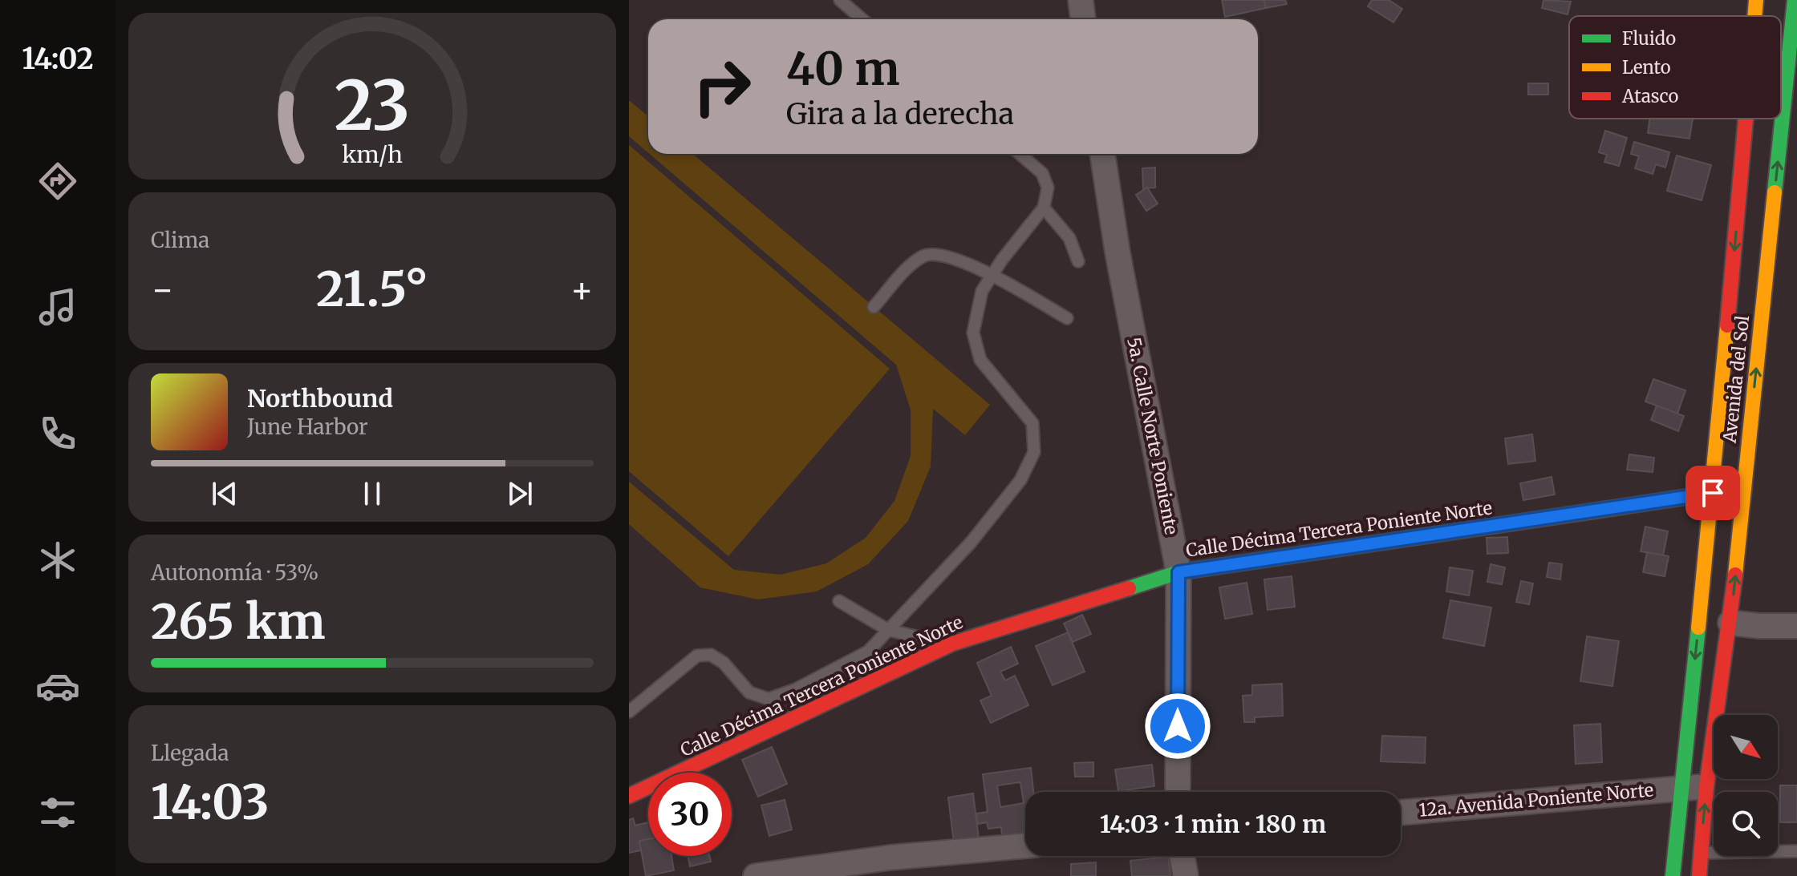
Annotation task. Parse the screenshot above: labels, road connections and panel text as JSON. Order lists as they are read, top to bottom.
{
  "streets": {
    "main road": ["Avenida del Sol", "Calle Décima Tercera Poniente Norte"],
    "street": ["5a. Calle Norte Poniente", "12a. Avenida Poniente Norte"]
  },
  "crossings": [
    ["Avenida del Sol", "Calle Décima Tercera Poniente Norte"],
    ["Avenida del Sol", "12a. Avenida Poniente Norte"],
    ["5a. Calle Norte Poniente", "Calle Décima Tercera Poniente Norte"]
  ],
  "legend": ["Fluido", "Lento", "Atasco"],
  "north": "bottom right",
  "page": {
    "tabs": "14:02",
    "turn": ["40 m", "Gira a la derecha"],
    "tile": [
      "Clima",
      ["Autonomía · 53%", "265 km"],
      ["Llegada", "14:03"]
    ],
    "heat": ["−", "21.5°", "+"],
    "song": ["Northbound", "June Harbor"],
    "limit": "30",
    "trip": "14:03 · 1 min · 180 m",
    "gauge": ["23", "km/h"]
  }
}
